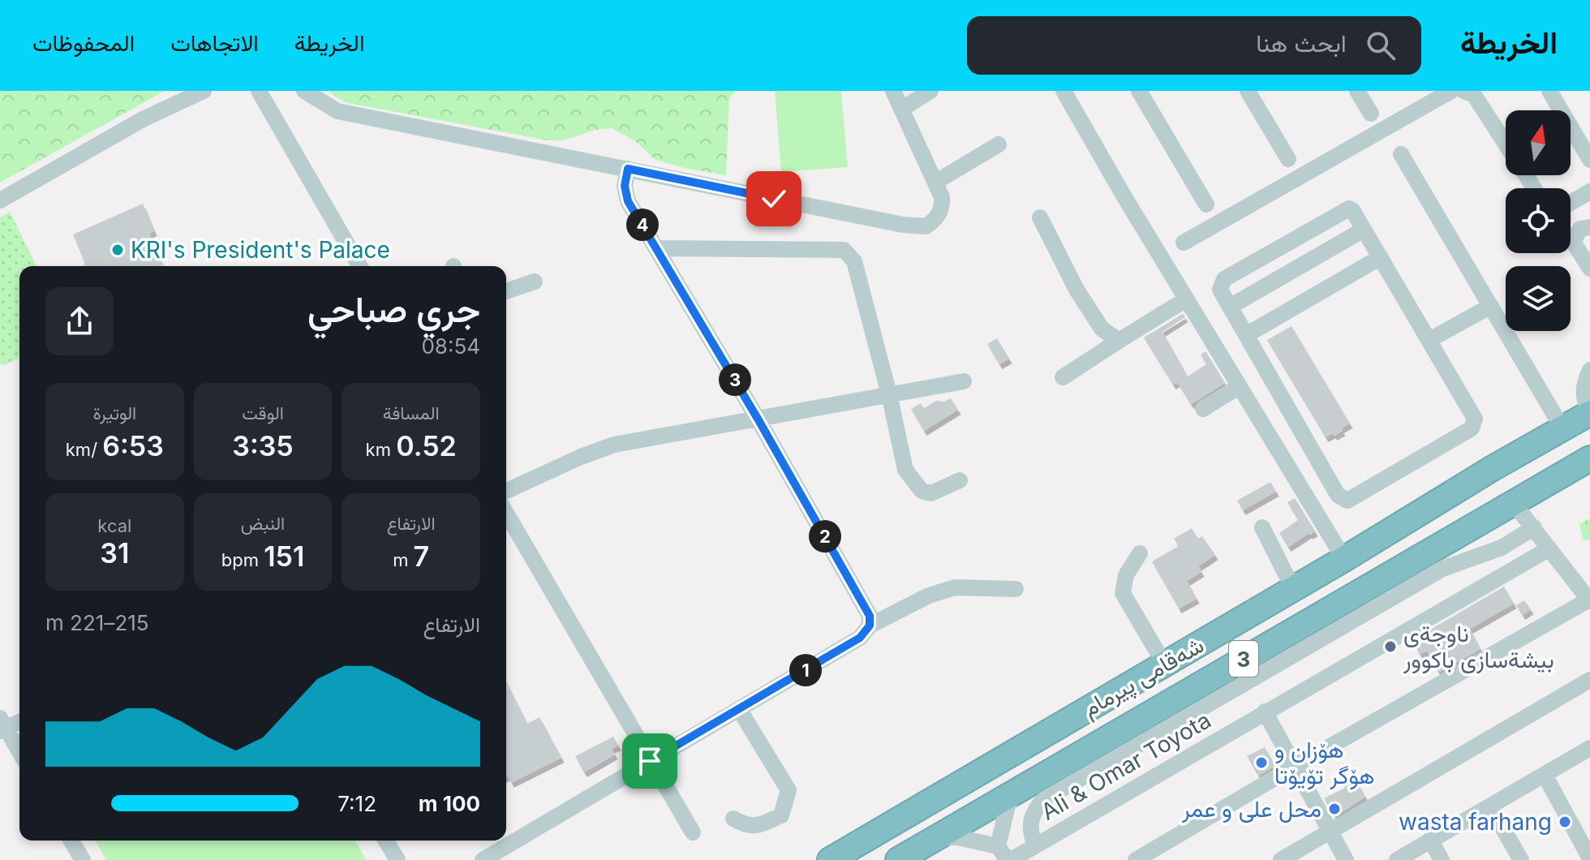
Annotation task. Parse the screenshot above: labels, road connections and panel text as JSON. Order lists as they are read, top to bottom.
{
  "streets": {
    "highway": ["3", "شەقامی پیرمام"],
    "street": ["Ali & Omar Toyota"]
  },
  "places": [
    "KRI's President's Palace",
    "ناوجةى بيشةسازى باكوور",
    "هۆزان و هۆگر تۆیۆتا",
    "محل على و عمر",
    "wasta farhang"
  ],
  "north": "top",
  "page": {
    "header": "الخريطة",
    "search": "ابحث هنا",
    "nav": ["الخريطة", "الاتجاهات", "المحفوظات"],
    "pins": [
      "4",
      "3",
      "2",
      "1"
    ],
    "heading": ["جري صباحي", "08:54"],
    "stats": [
      ["المسافة", "0.52 km"],
      ["الوقت", "3:35"],
      ["الوتيرة", "6:53 /km"],
      ["الارتفاع", "7 m"],
      ["النبض", "151 bpm"],
      ["kcal", "31"]
    ],
    "chart": ["الارتفاع", "215–221 m"],
    "list": [
      {
        "name": "100 m",
        "note": "7:12"
      }
    ]
  }
}
